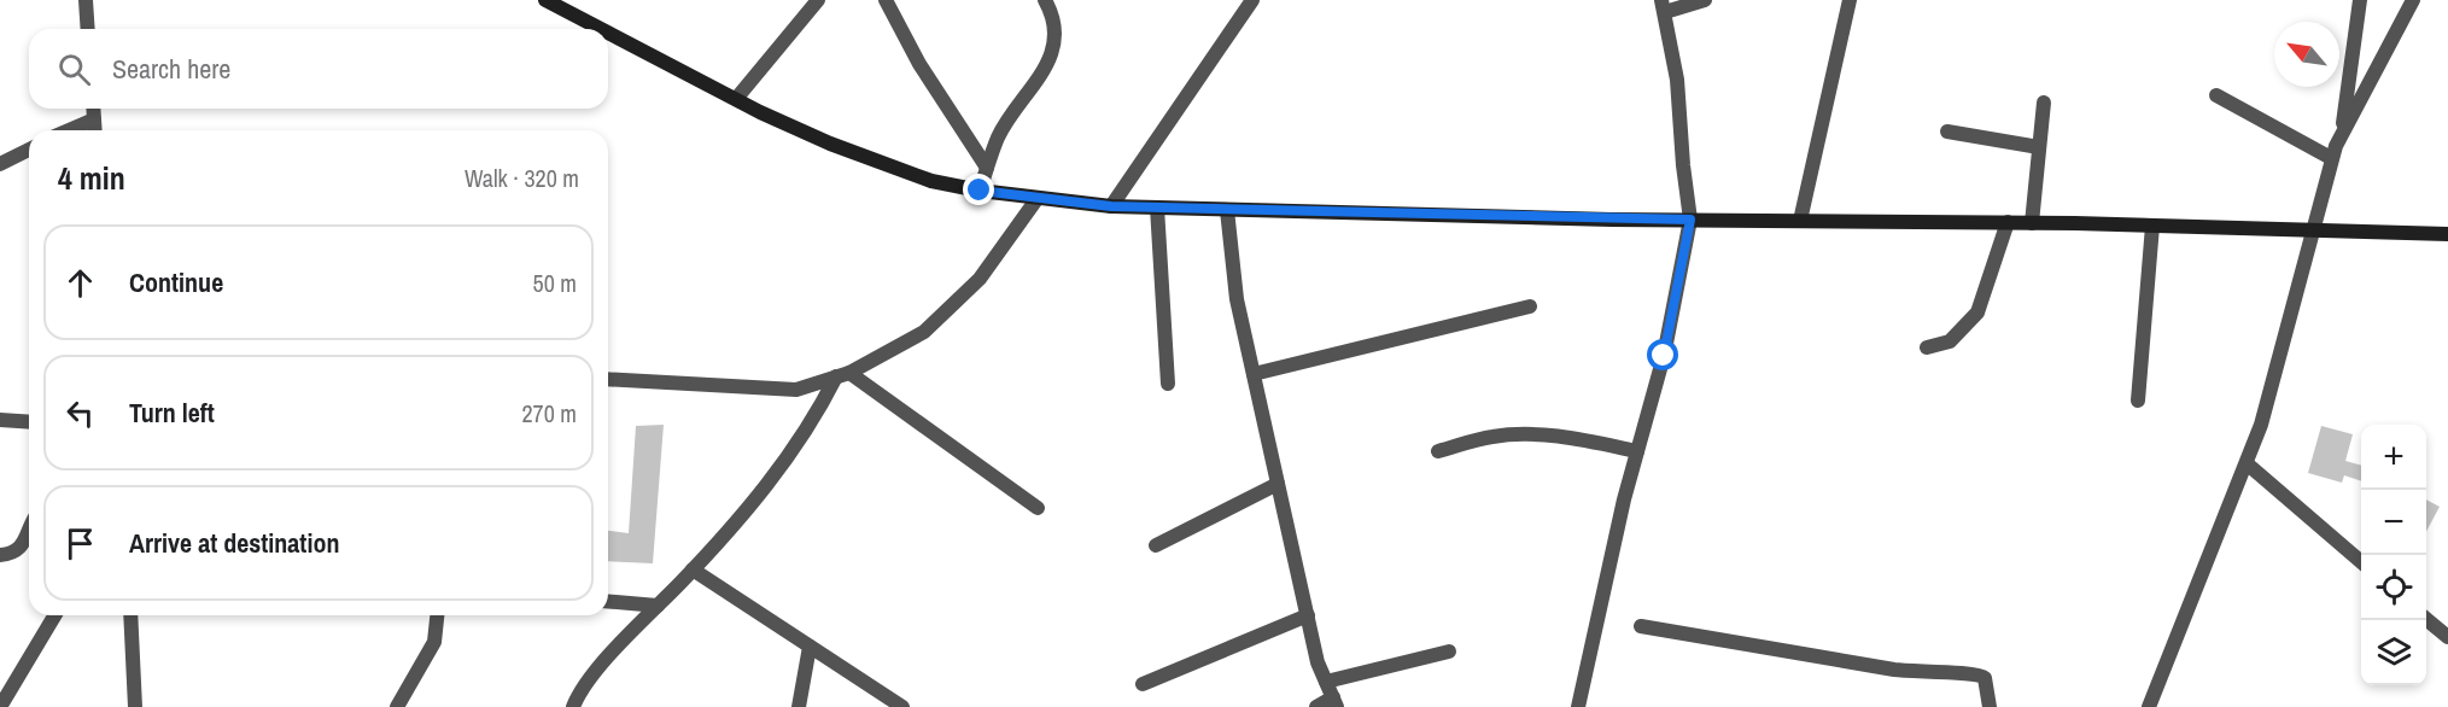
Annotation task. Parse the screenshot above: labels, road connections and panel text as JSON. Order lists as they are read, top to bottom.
{
  "north": "top left",
  "page": {
    "search": "Search here",
    "heading": ["4 min", "Walk · 320 m"],
    "list": [
      ["Continue", "50 m"],
      ["Turn left", "270 m"],
      "Arrive at destination"
    ],
    "map_buttons": ["+", "−"]
  }
}
